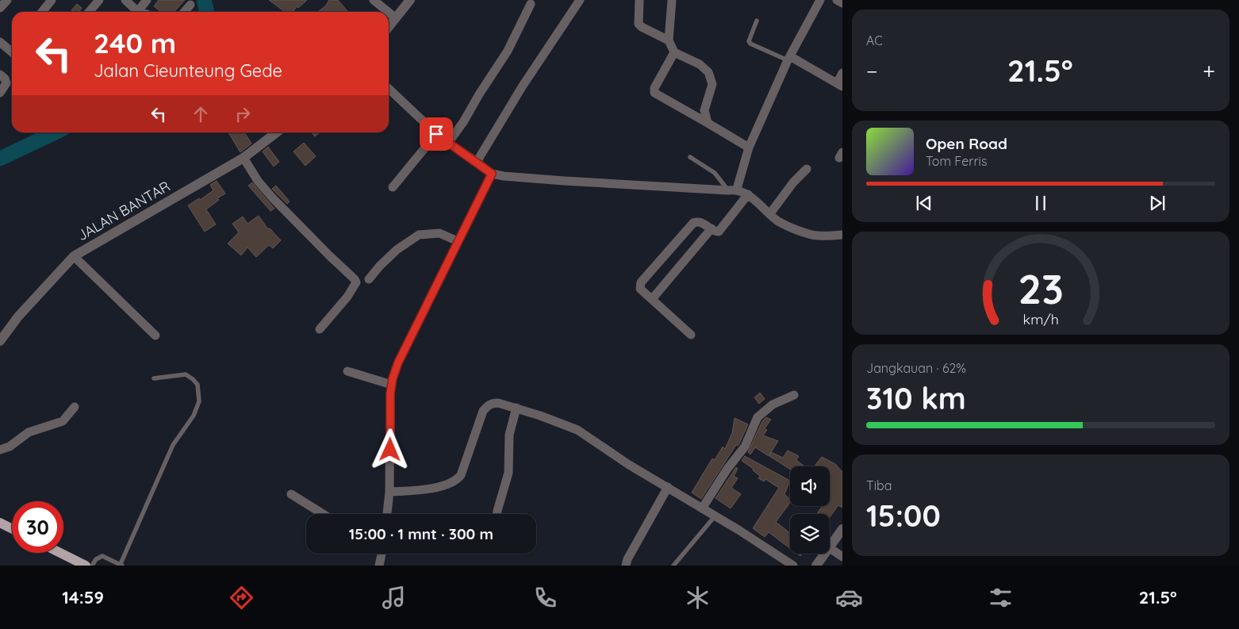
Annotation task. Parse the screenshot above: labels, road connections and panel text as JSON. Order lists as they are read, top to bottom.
{
  "streets": {
    "street": ["JALAN BANTAR"]
  },
  "page": {
    "tile": [
      "AC",
      ["Jangkauan · 62%", "310 km"],
      ["Tiba", "15:00"]
    ],
    "turn": ["240 m", "Jalan Cieunteung Gede"],
    "heat": ["−", "21.5°", "+"],
    "song": ["Open Road", "Tom Ferris"],
    "limit": "30",
    "trip": "15:00 · 1 mnt · 300 m",
    "tabs": ["14:59", "21.5°"],
    "gauge": ["23", "km/h"]
  }
}
